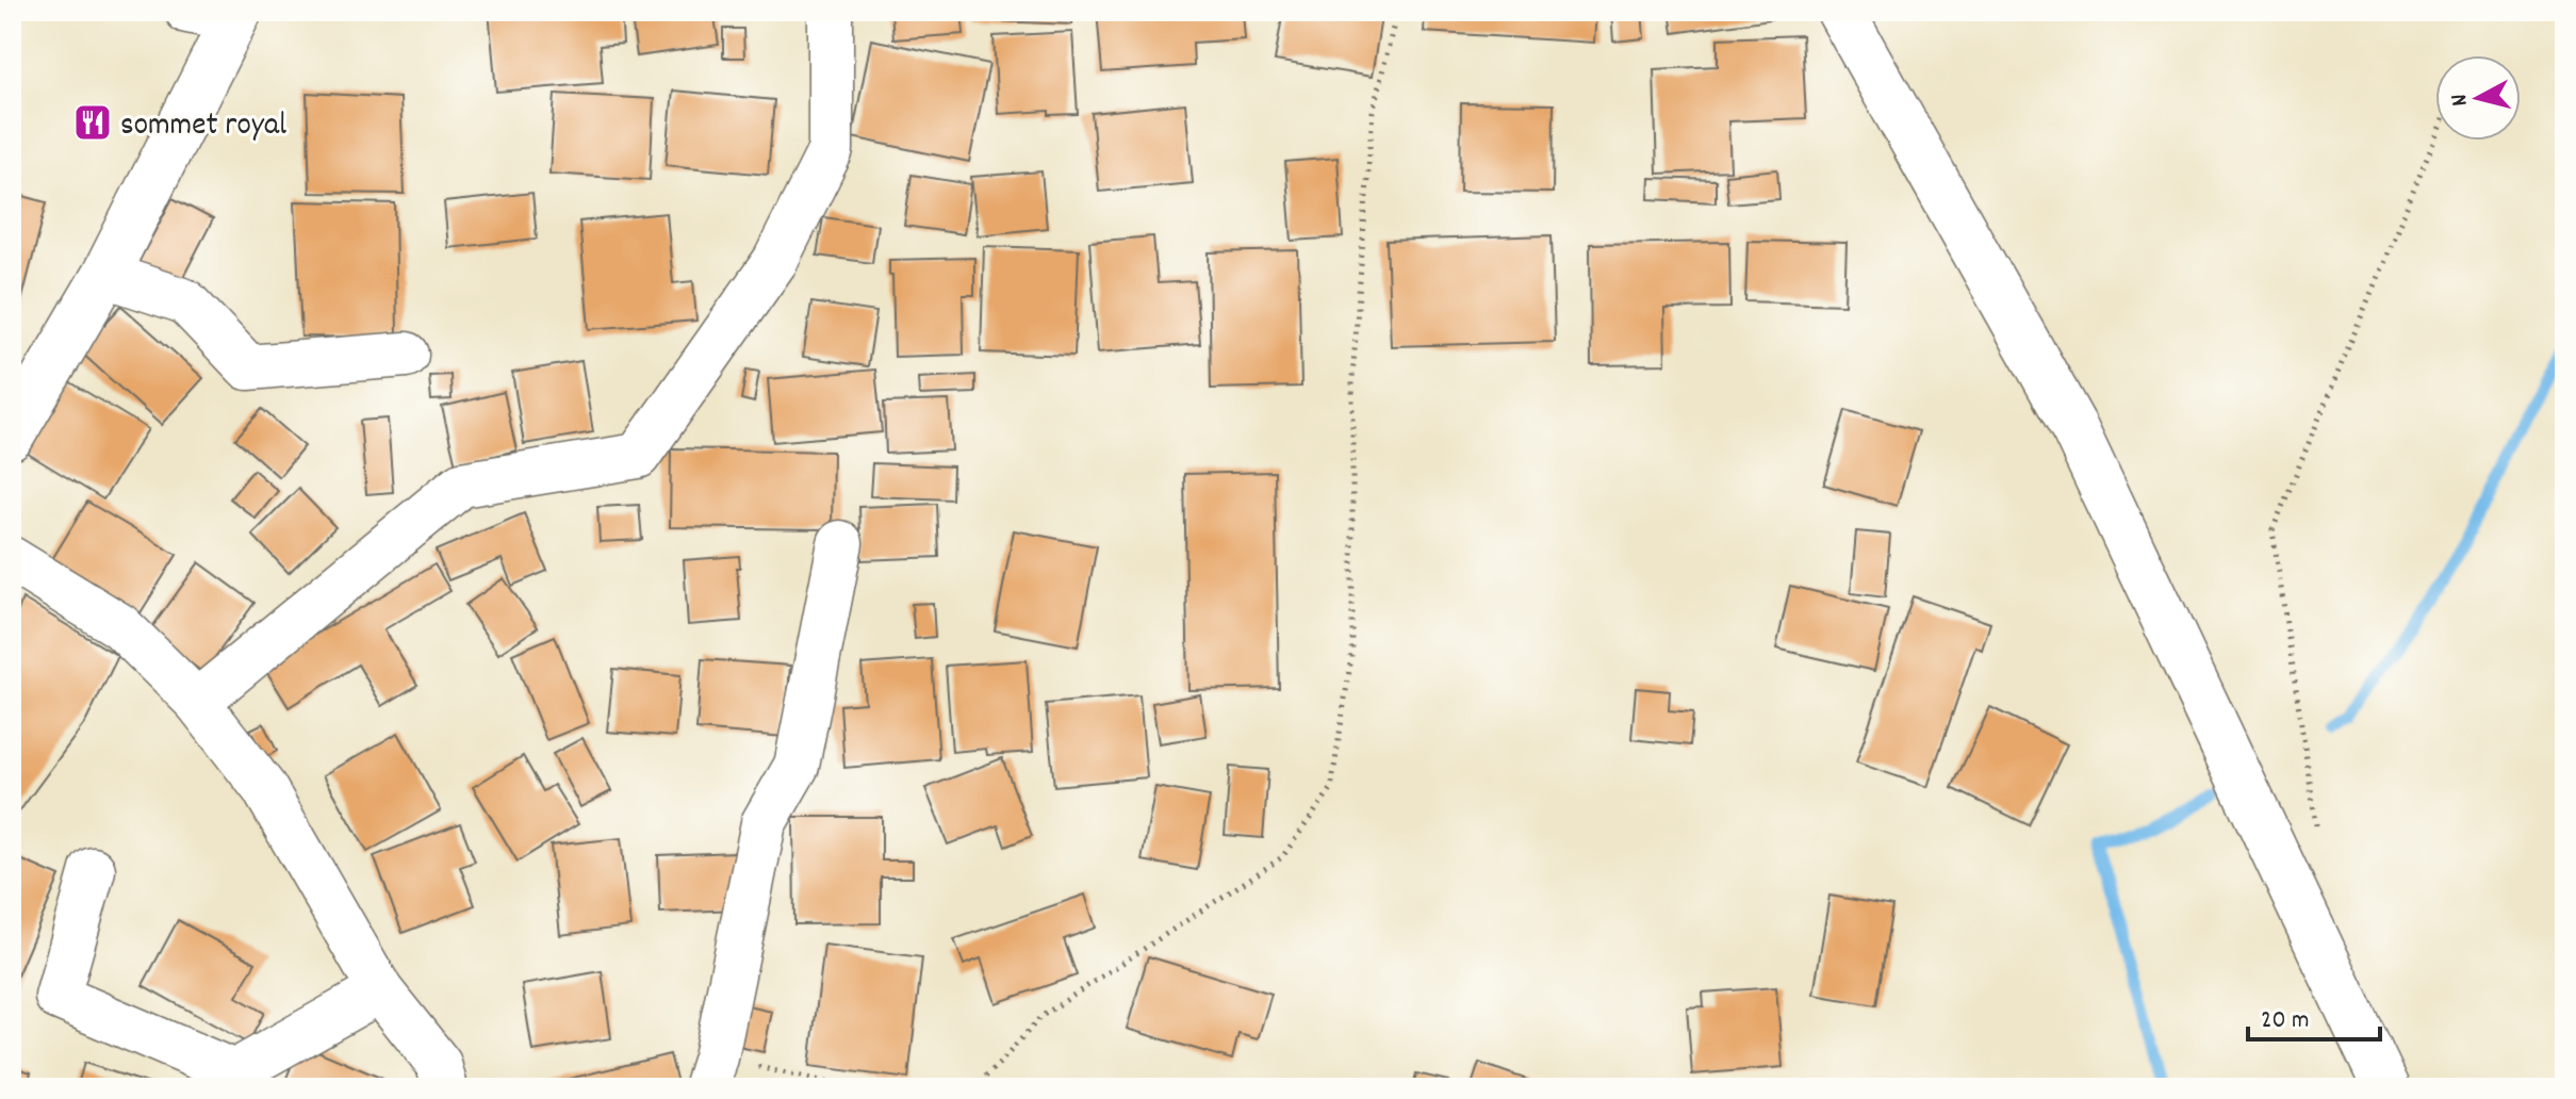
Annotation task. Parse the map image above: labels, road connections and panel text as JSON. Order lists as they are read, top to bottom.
{
  "places": {
    "restaurant": ["sommet royal"]
  },
  "scale_bar": "20 m",
  "north": "left"
}
